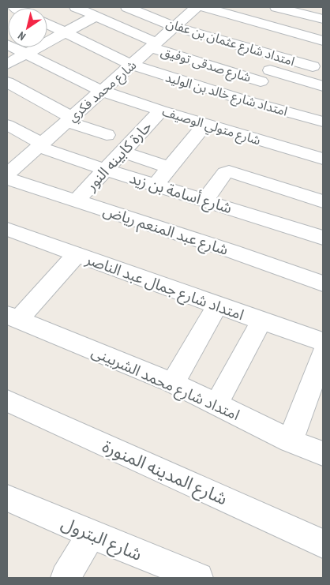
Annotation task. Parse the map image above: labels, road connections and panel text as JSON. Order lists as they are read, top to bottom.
{
  "streets": {
    "street": [
      "امتداد شارع عثمان بن عفان",
      "شارع صدقى توفيق",
      "شارع محمد فكري",
      "امتداد شارع خالد بن الوليد",
      "شارع متولي الوصيف",
      "حارة كابينه النور",
      "شارع أسامة بن زيد",
      "شارع عبد المنعم رياض",
      "امتداد شارع جمال عبد الناصر",
      "امتداد شارع محمد الشربينى",
      "شارع المدينه المنورة",
      "شارع البترول"
    ]
  },
  "crossings": [
    ["امتداد شارع عثمان بن عفان", "شارع محمد فكري"],
    ["شارع صدقى توفيق", "شارع محمد فكري"],
    ["شارع محمد فكري", "امتداد شارع خالد بن الوليد"],
    ["شارع محمد فكري", "شارع متولي الوصيف"],
    ["شارع محمد فكري", "شارع أسامة بن زيد"],
    ["شارع متولي الوصيف", "حارة كابينه النور"],
    ["حارة كابينه النور", "شارع أسامة بن زيد"],
    ["حارة كابينه النور", "شارع عبد المنعم رياض"]
  ],
  "north": "bottom left"
}
